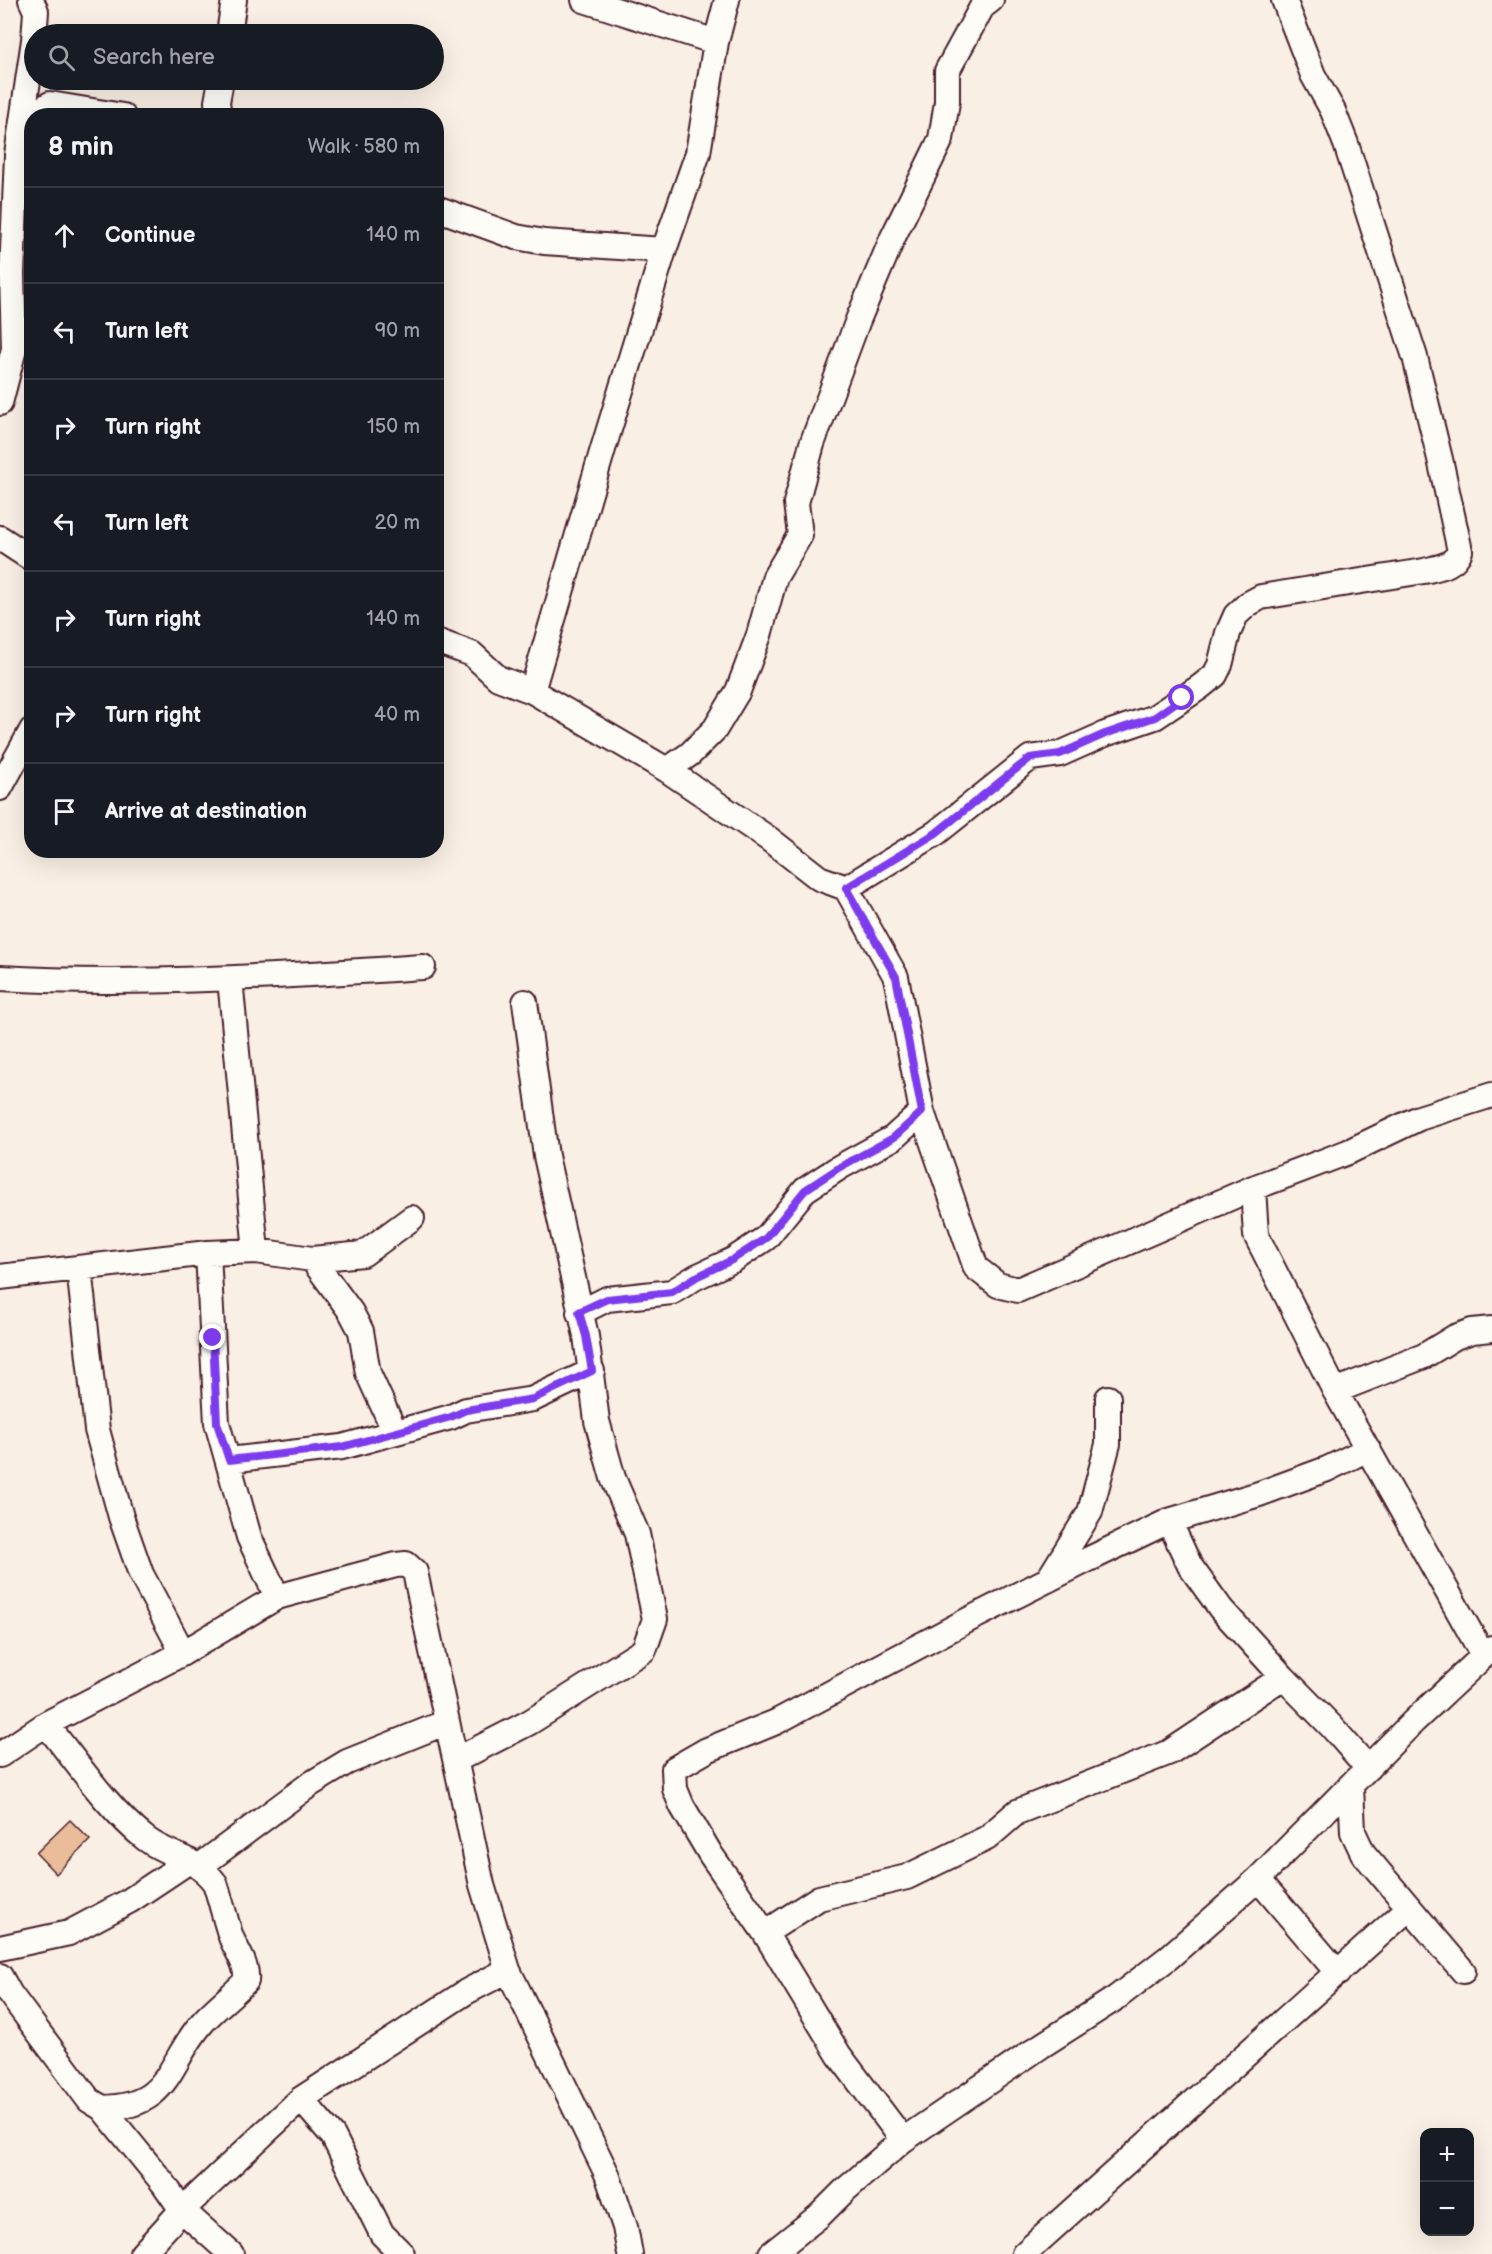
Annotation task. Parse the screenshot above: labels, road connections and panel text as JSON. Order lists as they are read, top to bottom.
{
  "page": {
    "search": "Search here",
    "heading": ["8 min", "Walk · 580 m"],
    "list": [
      ["Continue", "140 m"],
      ["Turn left", "90 m"],
      ["Turn right", "150 m"],
      ["Turn left", "20 m"],
      ["Turn right", "140 m"],
      ["Turn right", "40 m"],
      "Arrive at destination"
    ],
    "map_buttons": ["+", "−"]
  }
}
